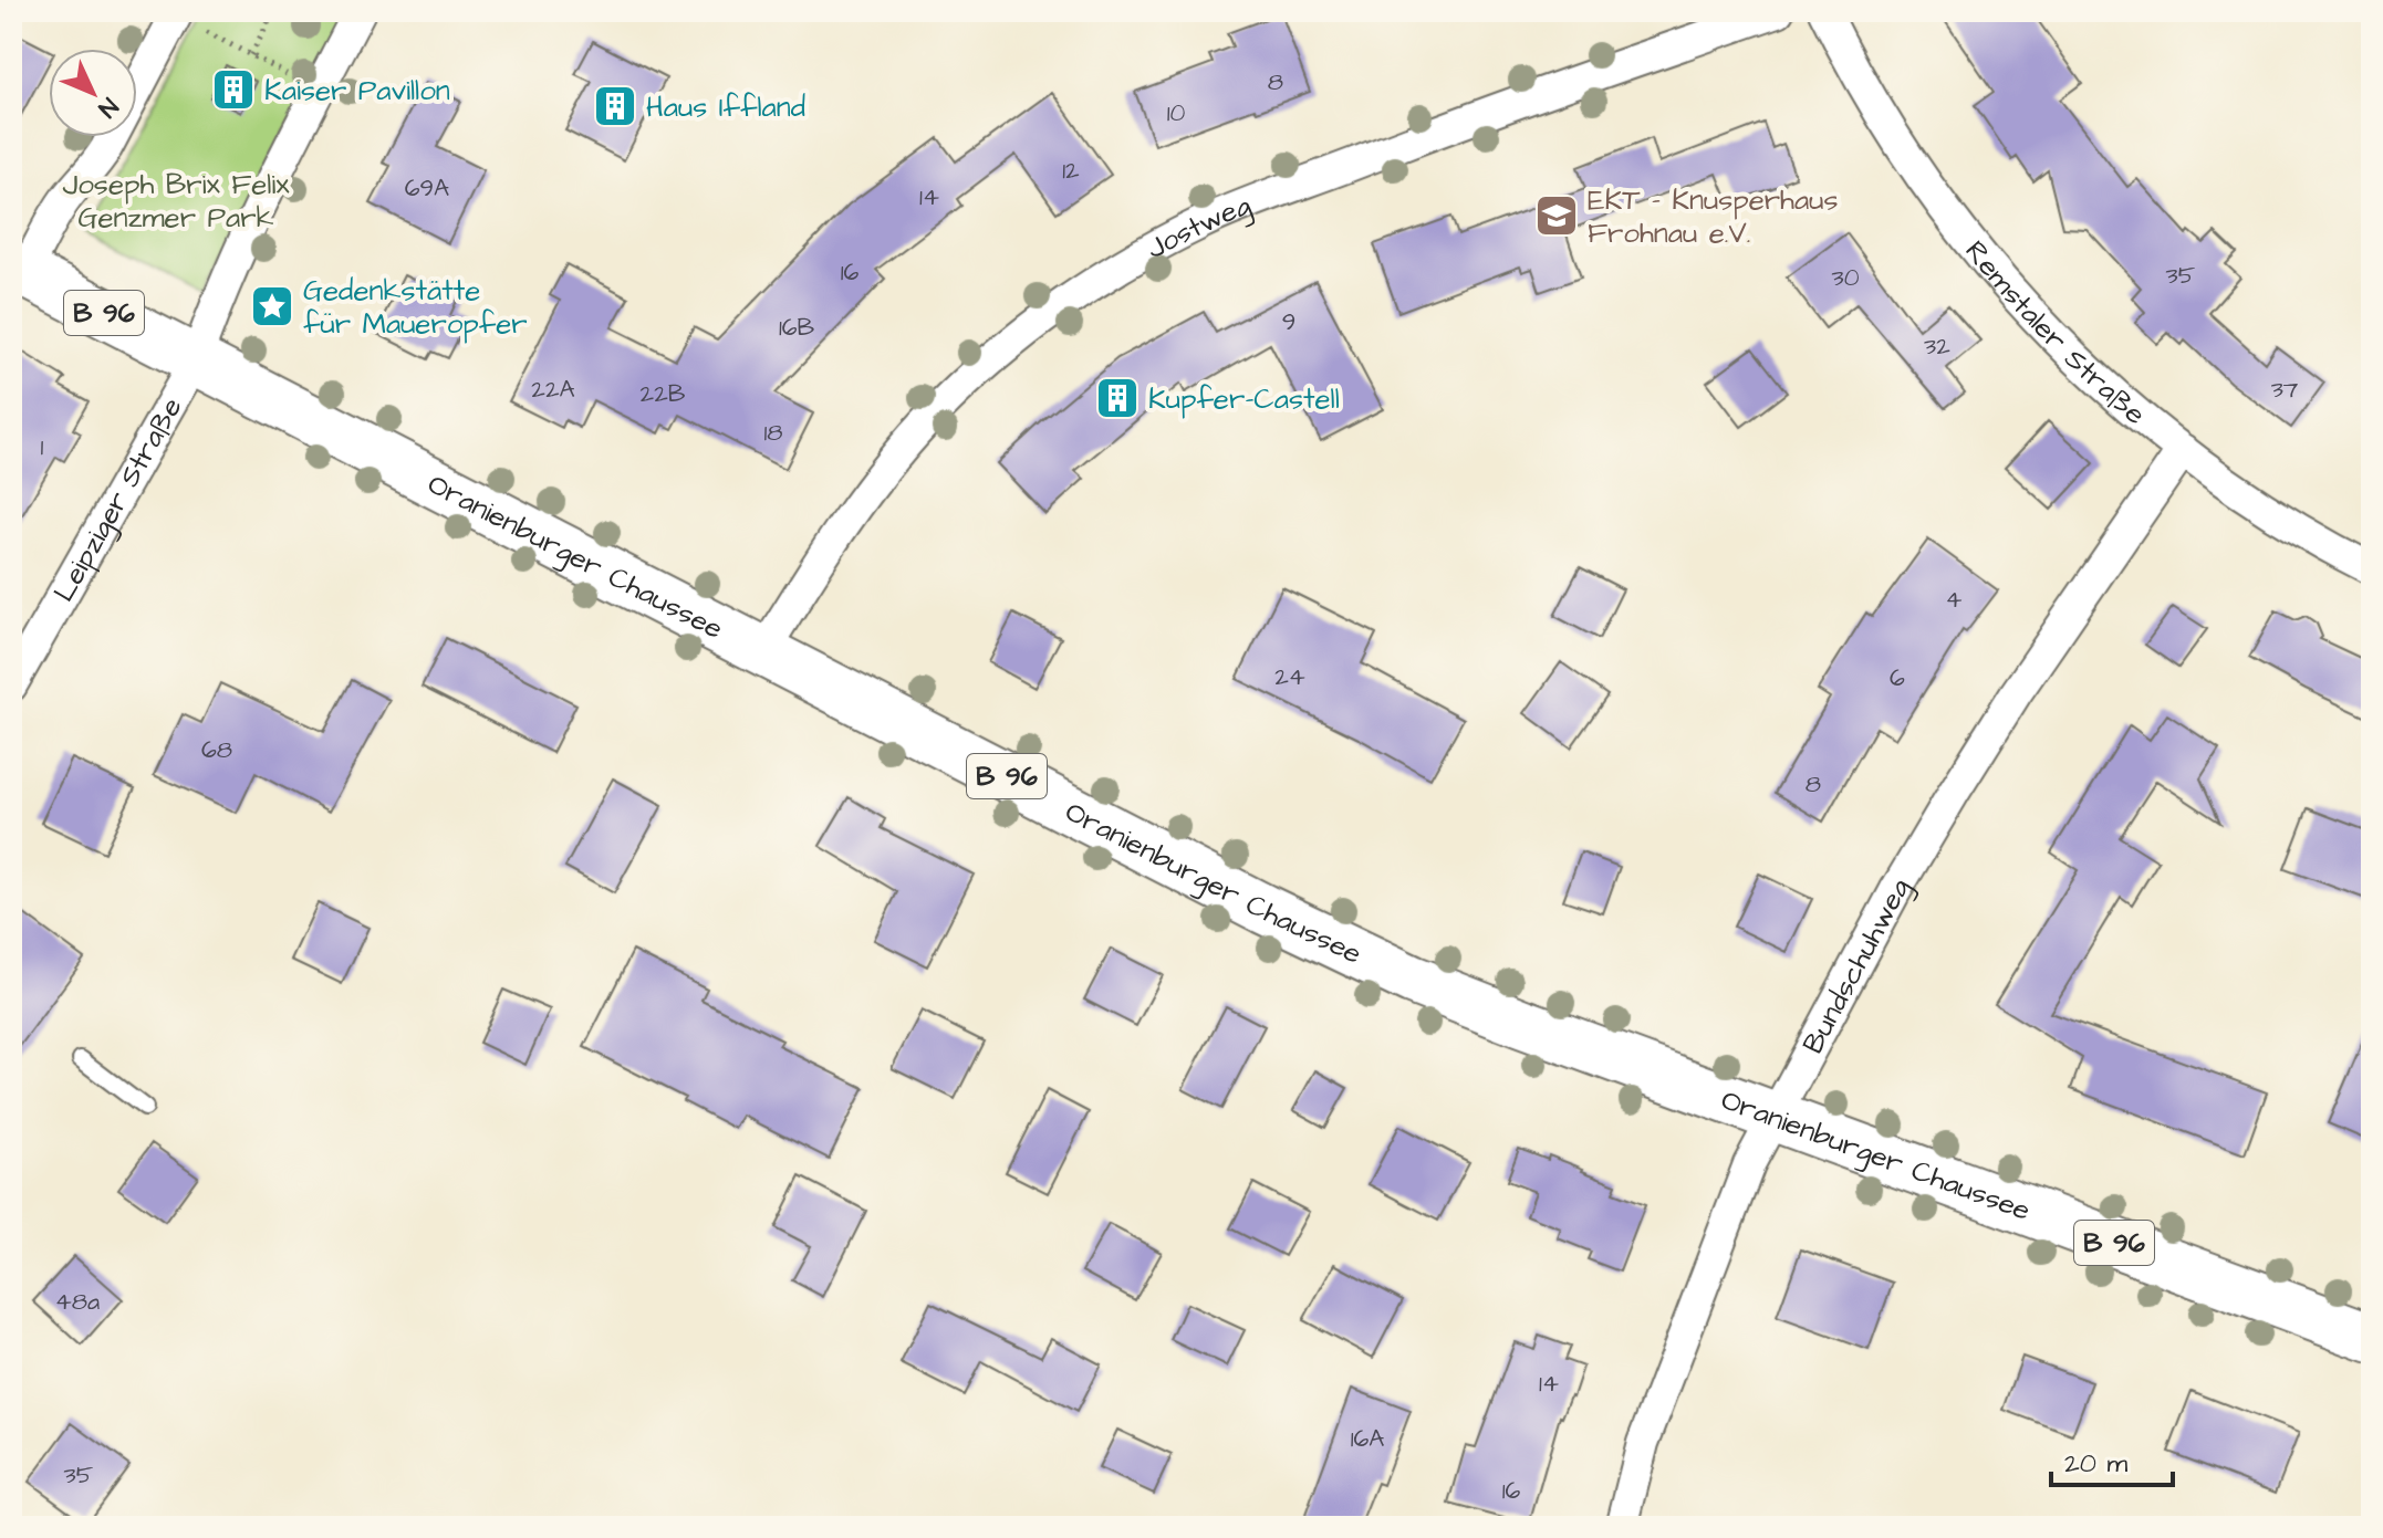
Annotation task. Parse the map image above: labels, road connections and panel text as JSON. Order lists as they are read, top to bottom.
{
  "streets": {
    "main road": ["B 96", "Oranienburger Chaussee"],
    "street": [
      "Jostweg",
      "Remstaler Straße",
      "Leipziger Straße",
      "Bundschuhweg"
    ]
  },
  "crossings": [
    ["Jostweg", "Oranienburger Chaussee"],
    ["Remstaler Straße", "Bundschuhweg"],
    ["Leipziger Straße", "Oranienburger Chaussee"],
    ["Oranienburger Chaussee", "Bundschuhweg"]
  ],
  "parks": ["Joseph Brix Felix Genzmer Park"],
  "places": {
    "building": ["Kaiser Pavillon", "Haus Iffland", "Kupfer-Castell"],
    "school or university": ["EKT - Knusperhaus Frohnau e.V."],
    "place": ["Gedenkstätte für Maueropfer"]
  },
  "house_numbers": [
    "8",
    "10",
    "12",
    "69A",
    "14",
    "16",
    "35",
    "30",
    "9",
    "16B",
    "32",
    "22A",
    "37",
    "22B",
    "18",
    "1",
    "4",
    "24",
    "6",
    "68",
    "8",
    "48a",
    "14",
    "16A",
    "35",
    "16"
  ],
  "scale_bar": "20 m",
  "north": "bottom right"
}
